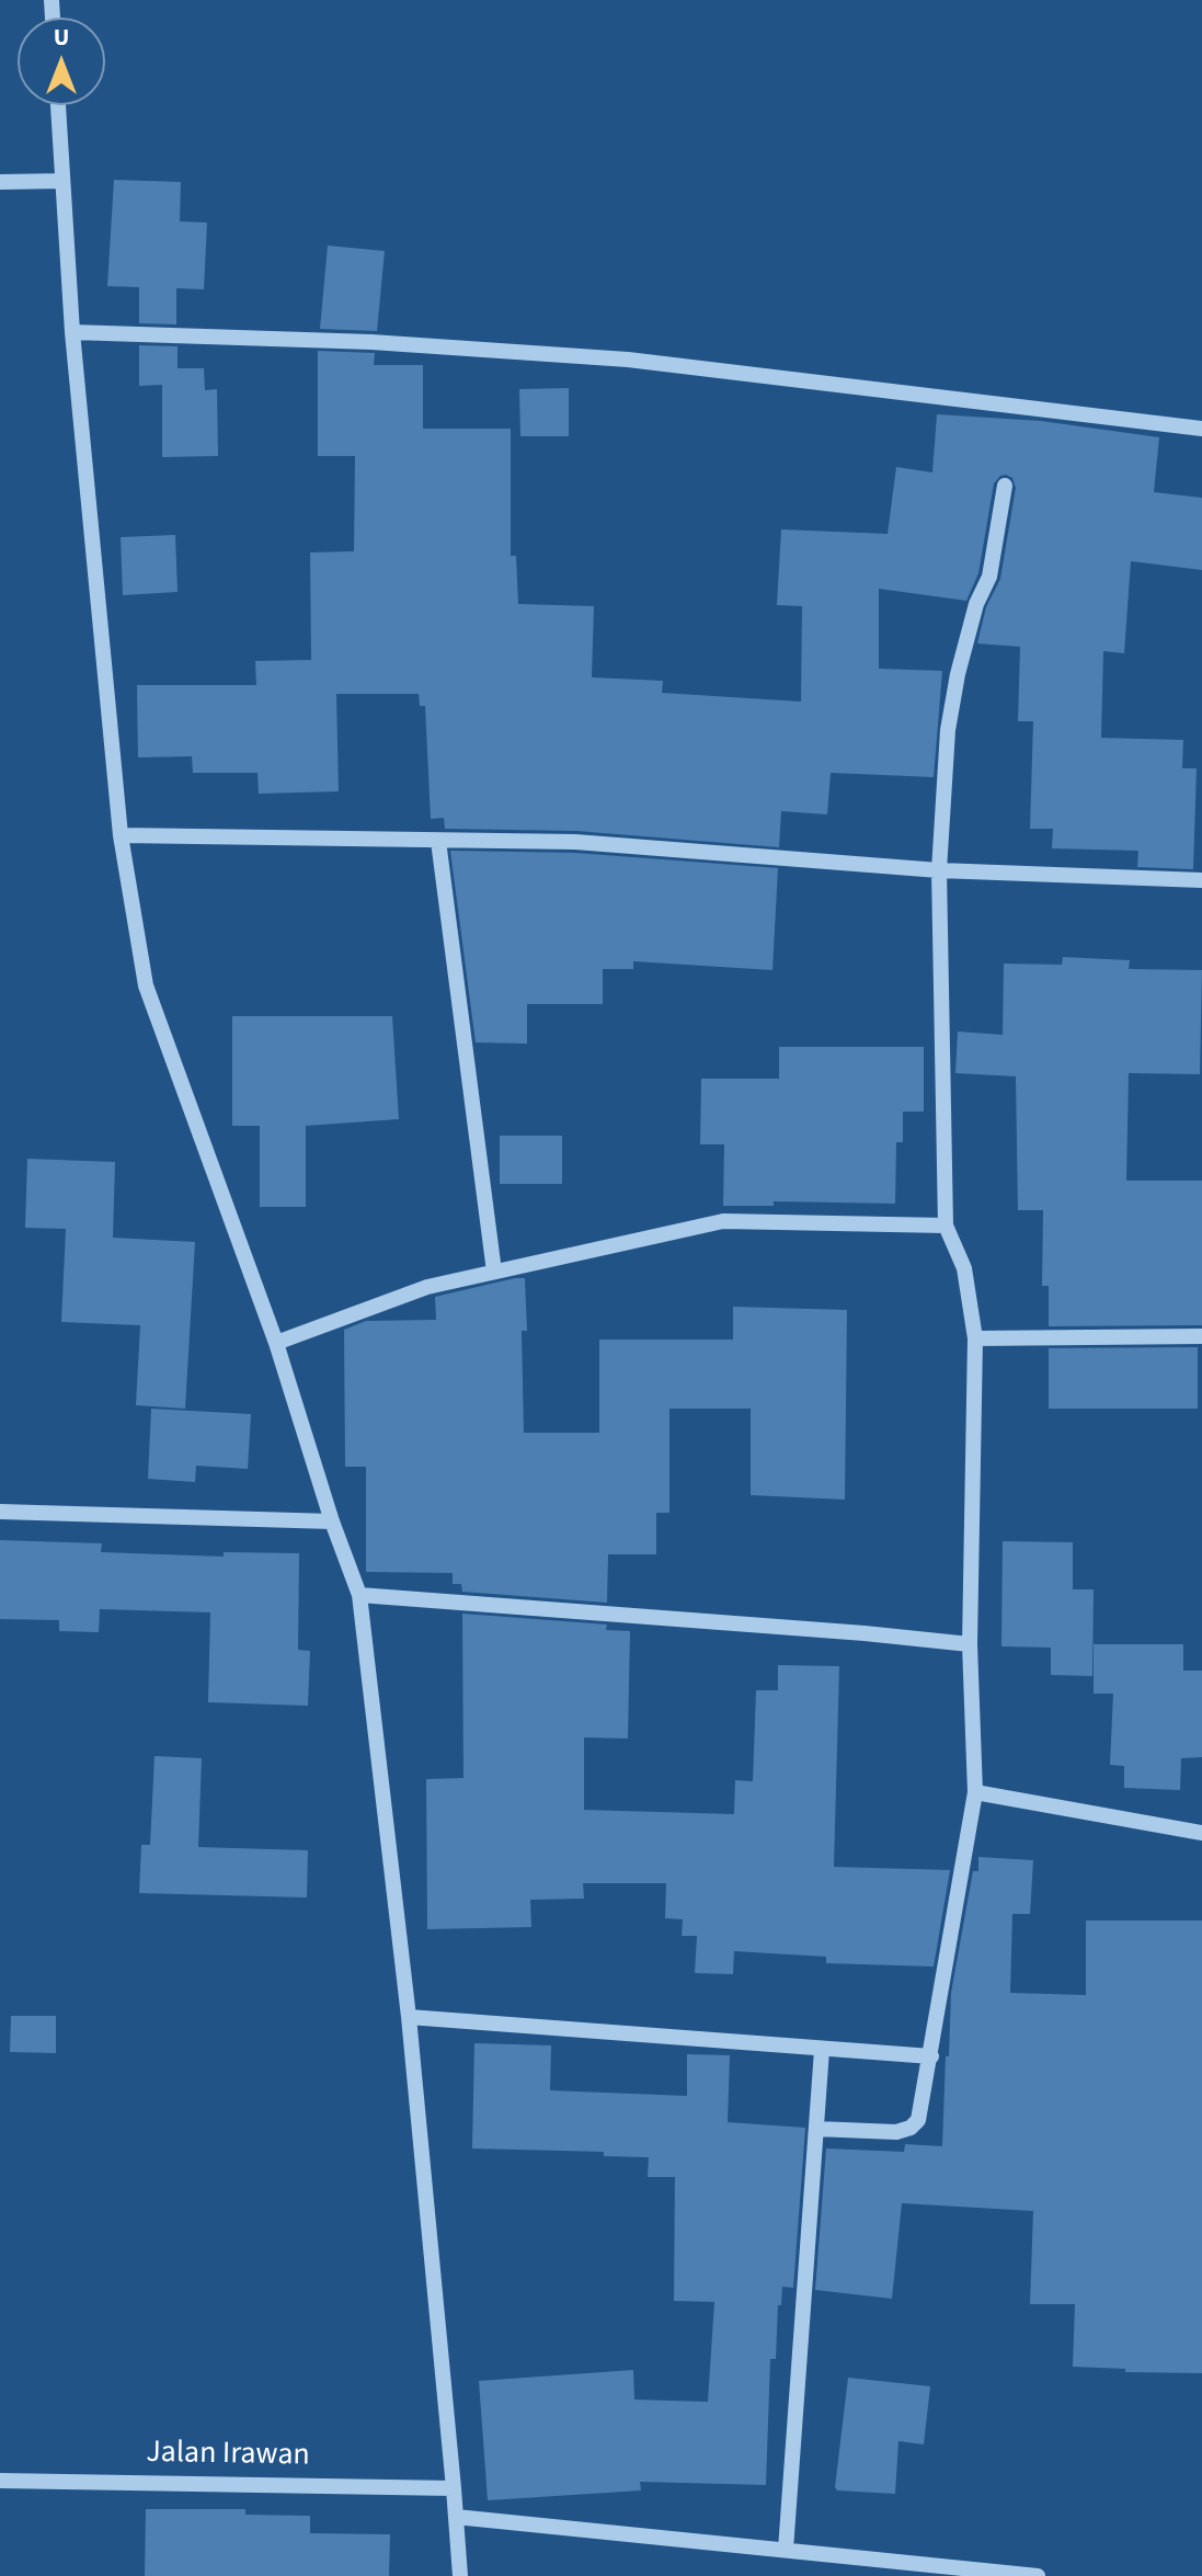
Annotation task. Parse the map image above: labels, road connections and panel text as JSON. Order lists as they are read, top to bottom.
{
  "streets": {
    "street": ["Jalan Irawan"]
  },
  "north": "top"
}
